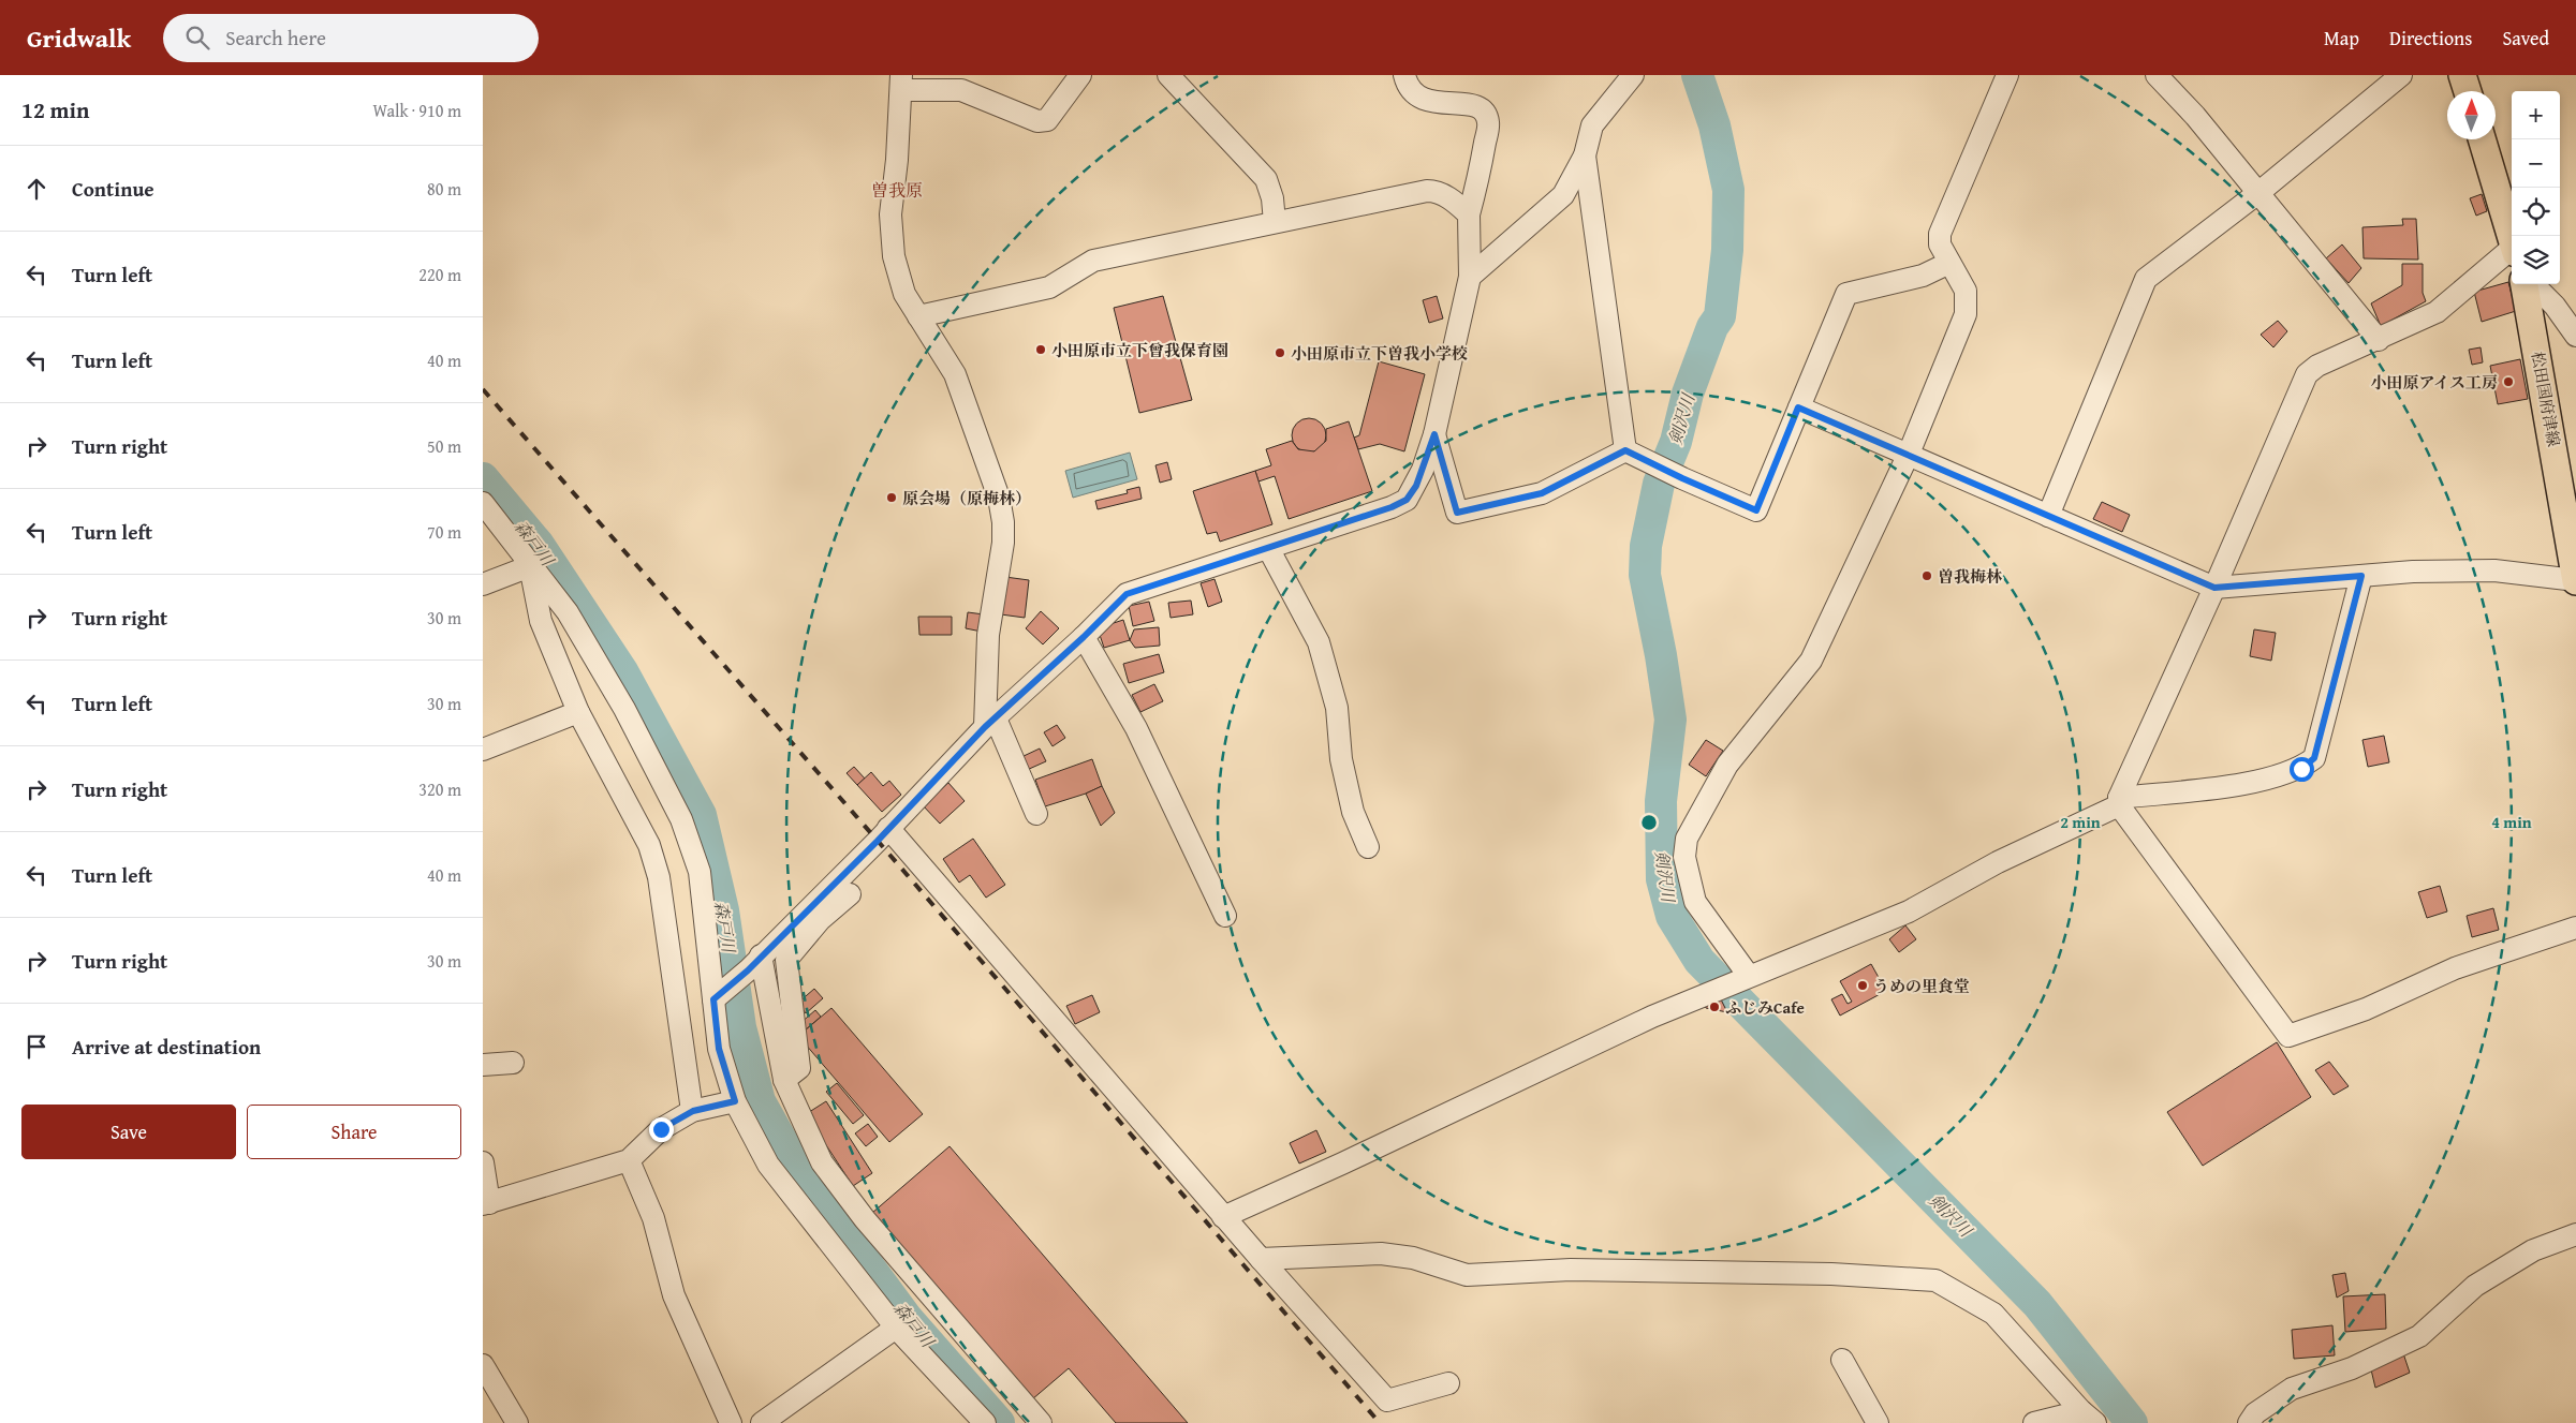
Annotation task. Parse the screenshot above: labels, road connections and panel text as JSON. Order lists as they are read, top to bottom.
{
  "streets": {
    "main road": ["松田国府津線"]
  },
  "districts": ["曽我原"],
  "water": ["剣沢川", "森戸川"],
  "places": [
    "小田原市立下曾我保育園",
    "小田原市立下曽我小学校",
    "小田原アイス工房",
    "原会場（原梅林）",
    "曽我梅林",
    "うめの里食堂",
    "ふじみCafe"
  ],
  "north": "top",
  "page": {
    "header": "Gridwalk",
    "search": "Search here",
    "nav": ["Map", "Directions", "Saved"],
    "heading": ["12 min", "Walk · 910 m"],
    "map_buttons": ["+", "−"],
    "list": [
      ["Continue", "80 m"],
      ["Turn left", "220 m"],
      ["Turn left", "40 m"],
      ["Turn right", "50 m"],
      ["Turn left", "70 m"],
      ["Turn right", "30 m"],
      ["Turn left", "30 m"],
      ["Turn right", "320 m"],
      ["Turn left", "40 m"],
      ["Turn right", "30 m"],
      "Arrive at destination"
    ],
    "buttons": ["Save", "Share"]
  },
  "rings": ["2 min", "4 min"]
}
